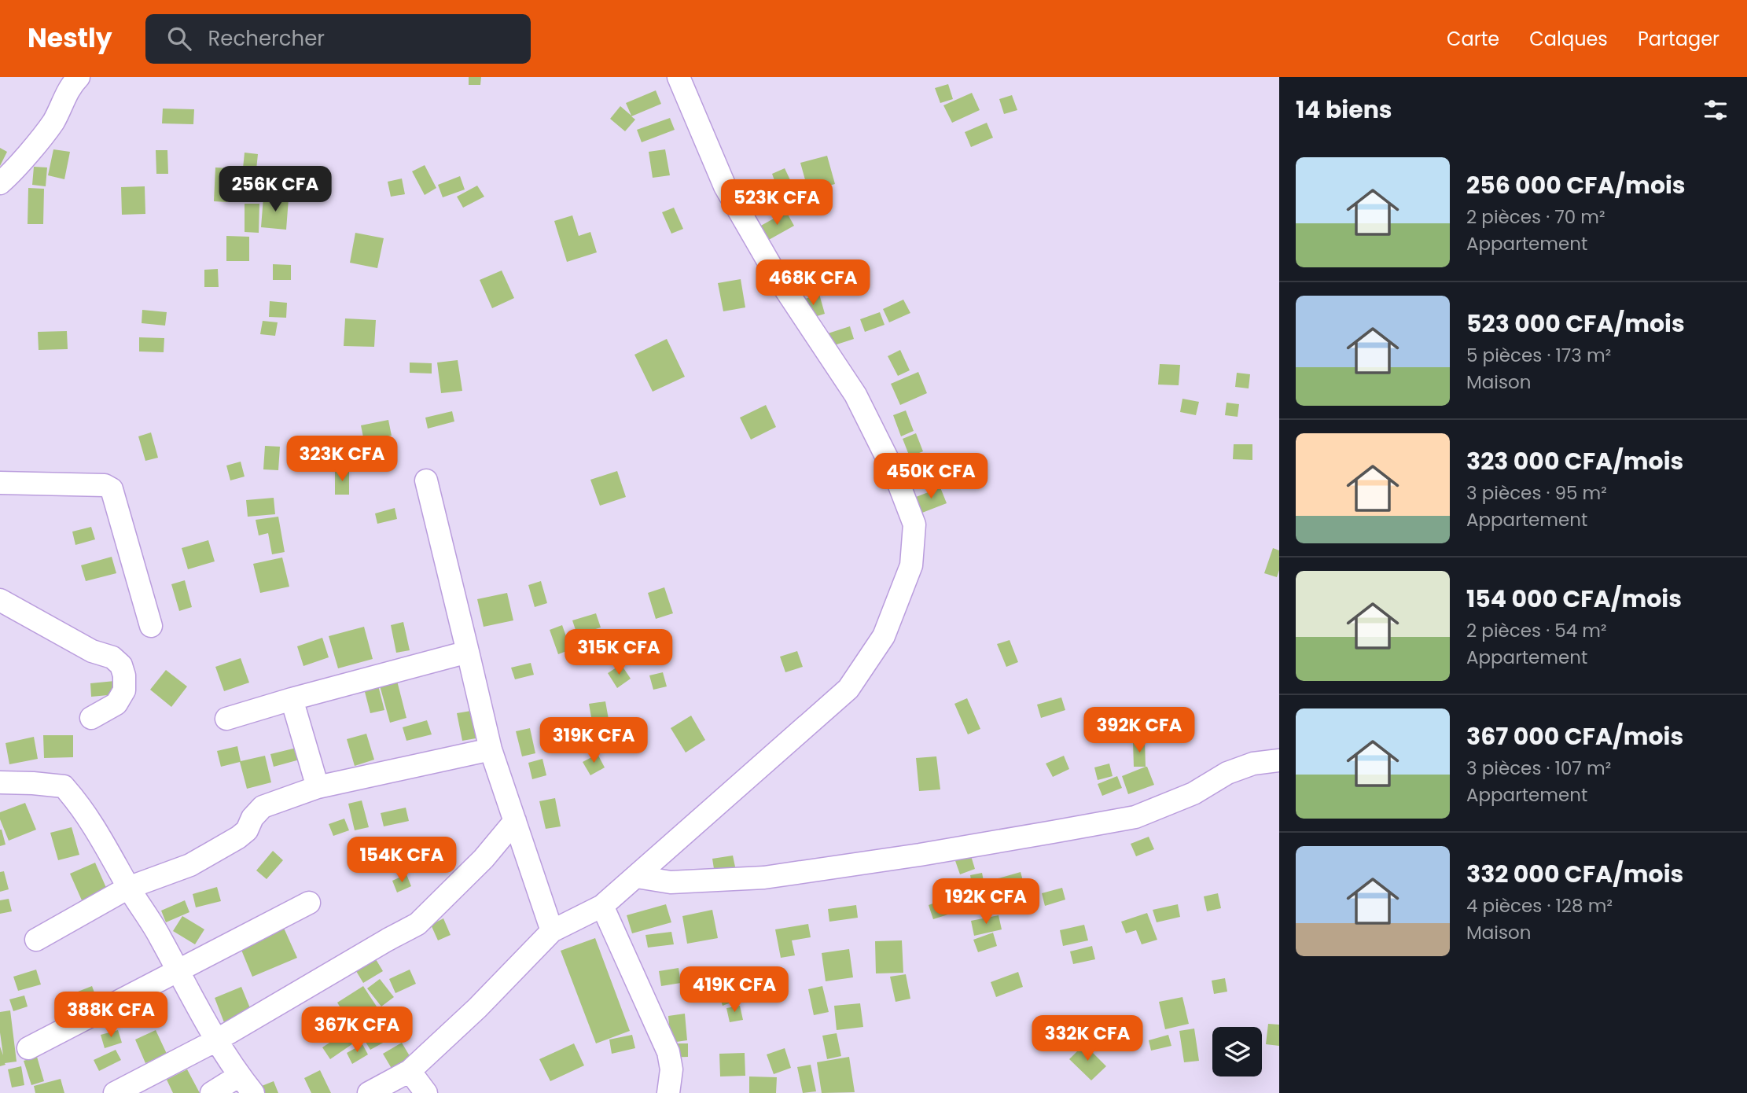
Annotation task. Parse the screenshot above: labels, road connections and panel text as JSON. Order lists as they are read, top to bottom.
{
  "page": {
    "header": "Nestly",
    "search": "Rechercher",
    "nav": ["Carte", "Calques", "Partager"],
    "heading": "14 biens",
    "list": [
      {
        "name": "256 000 CFA/mois",
        "note": "2 pièces · 70 m² · Appartement"
      },
      {
        "name": "523 000 CFA/mois",
        "note": "5 pièces · 173 m² · Maison"
      },
      {
        "name": "323 000 CFA/mois",
        "note": "3 pièces · 95 m² · Appartement"
      },
      {
        "name": "154 000 CFA/mois",
        "note": "2 pièces · 54 m² · Appartement"
      },
      {
        "name": "367 000 CFA/mois",
        "note": "3 pièces · 107 m² · Appartement"
      },
      {
        "name": "332 000 CFA/mois",
        "note": "4 pièces · 128 m² · Maison"
      }
    ],
    "price": [
      "256K CFA",
      "523K CFA",
      "468K CFA",
      "323K CFA",
      "450K CFA",
      "315K CFA",
      "392K CFA",
      "319K CFA",
      "154K CFA",
      "192K CFA",
      "419K CFA",
      "388K CFA",
      "367K CFA",
      "332K CFA"
    ]
  }
}
